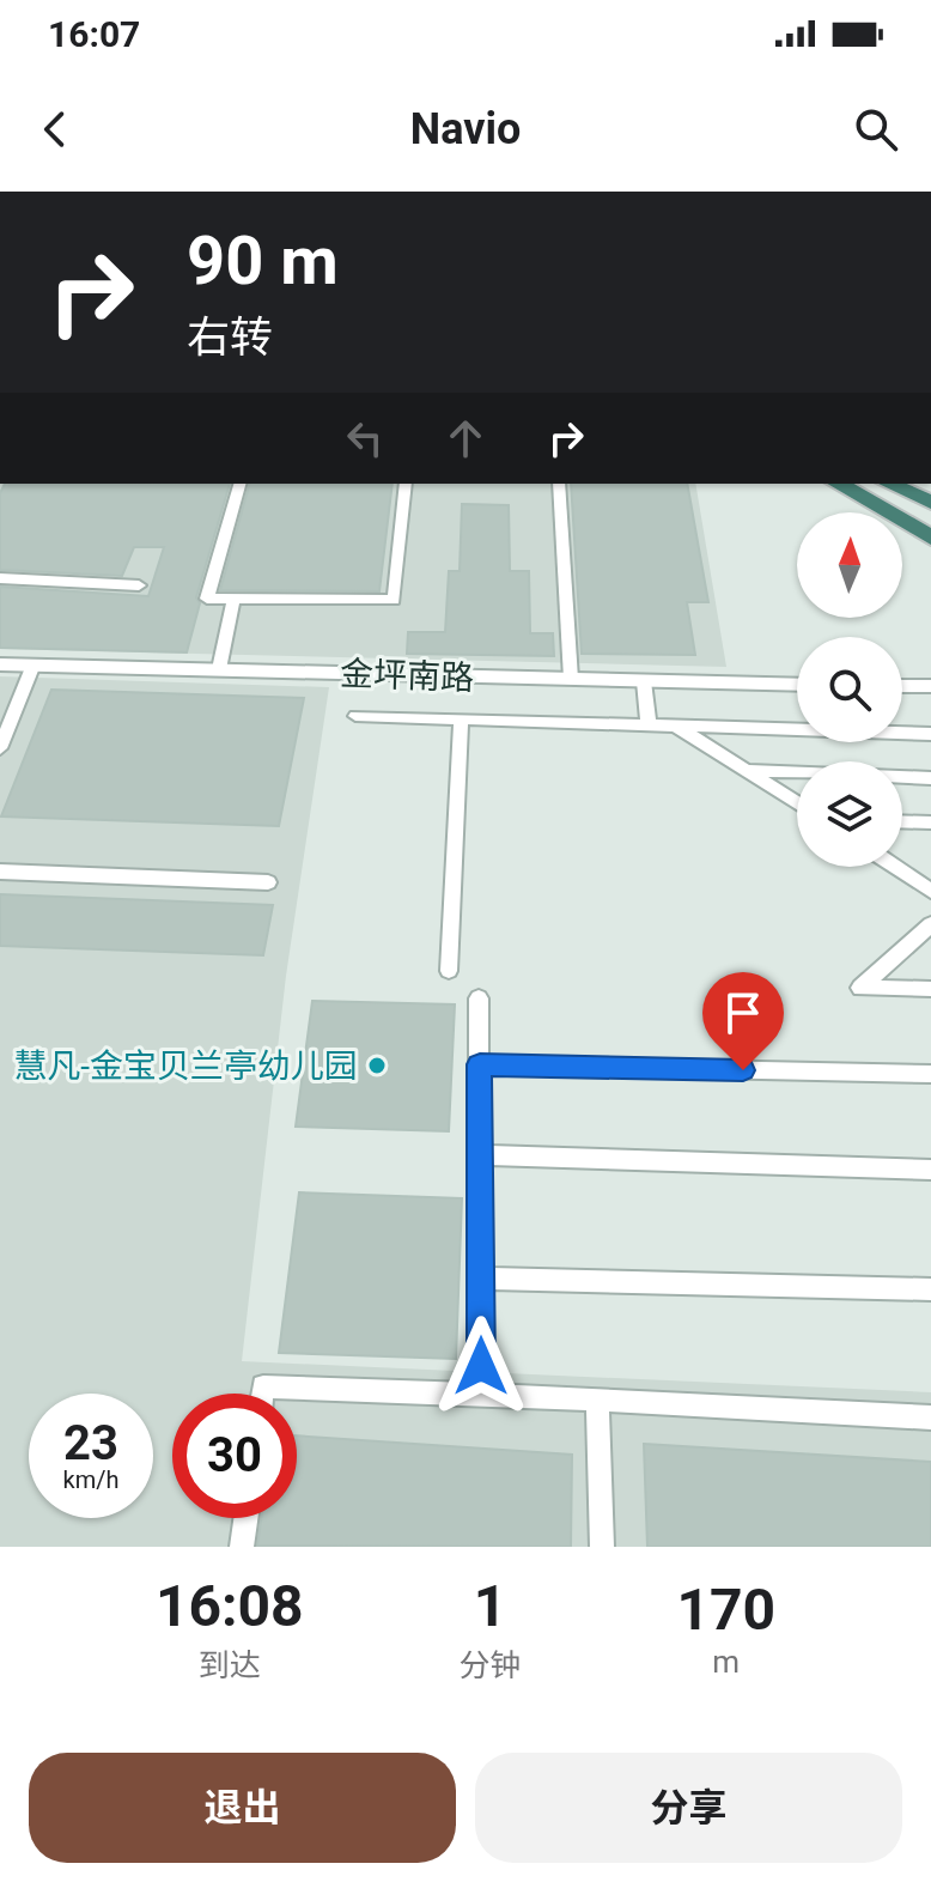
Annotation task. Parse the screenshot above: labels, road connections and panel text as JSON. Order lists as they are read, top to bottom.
{
  "streets": {
    "street": ["金坪南路"]
  },
  "places": ["慧凡-金宝贝兰亭幼儿园"],
  "north": "top",
  "page": {
    "status": "16:07",
    "header": "Navio",
    "turn": ["90 m", "右转"],
    "speed": "23 km/h",
    "limit": "30",
    "eta": [
      "16:08",
      "到达",
      "1",
      "分钟",
      "170",
      "m"
    ],
    "buttons": ["退出", "分享"]
  }
}
